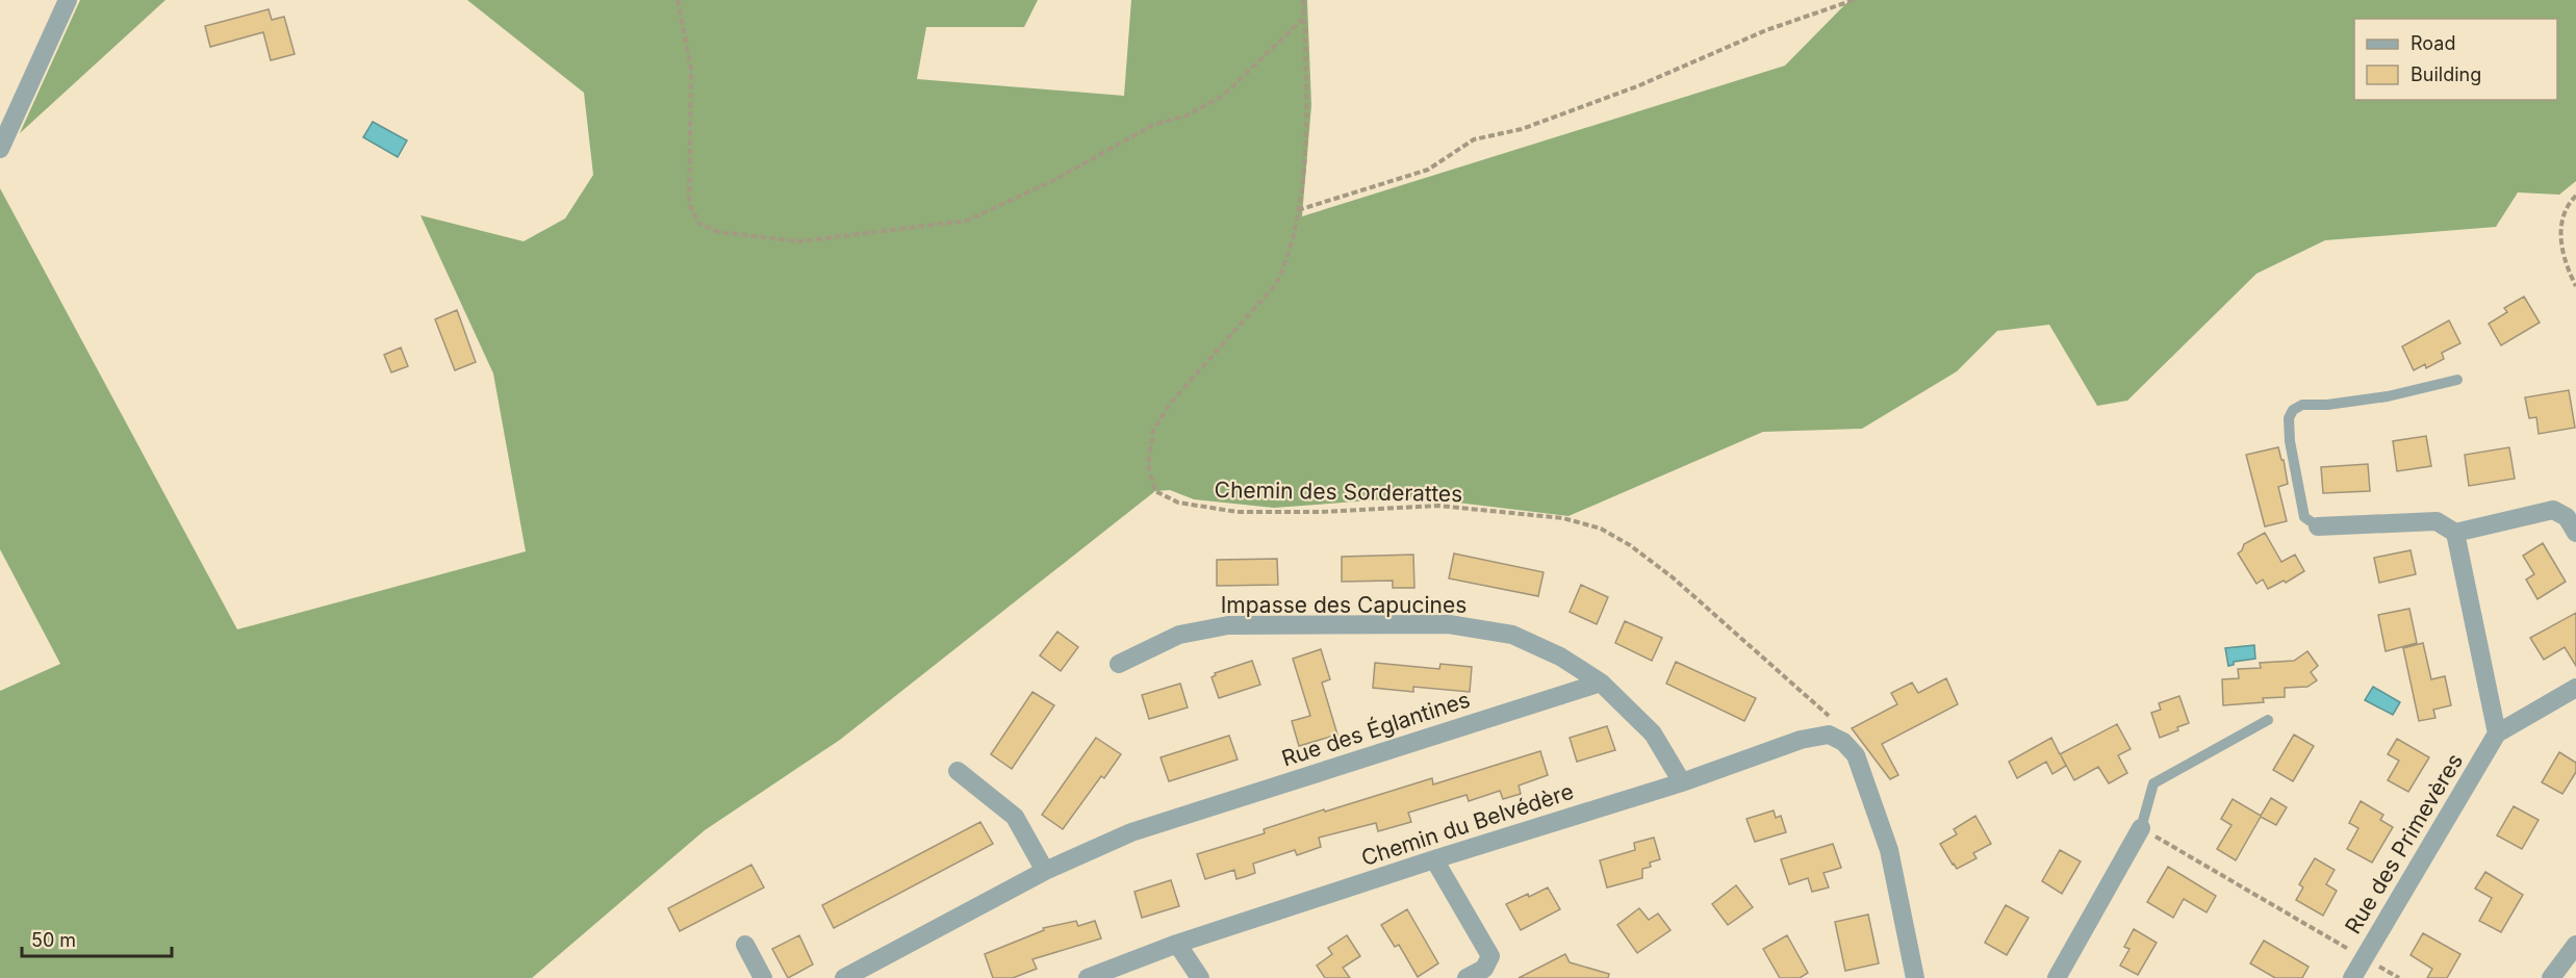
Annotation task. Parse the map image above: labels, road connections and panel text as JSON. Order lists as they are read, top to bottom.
{
  "streets": {
    "street": [
      "Impasse des Capucines",
      "Rue des Églantines",
      "Chemin du Belvédère",
      "Rue des Primevères"
    ],
    "path": ["Chemin des Sorderattes"]
  },
  "crossings": [
    ["Chemin des Sorderattes", "Chemin du Belvédère"],
    ["Impasse des Capucines", "Rue des Églantines"]
  ],
  "legend": ["Road", "Building"],
  "scale_bar": "50 m"
}
